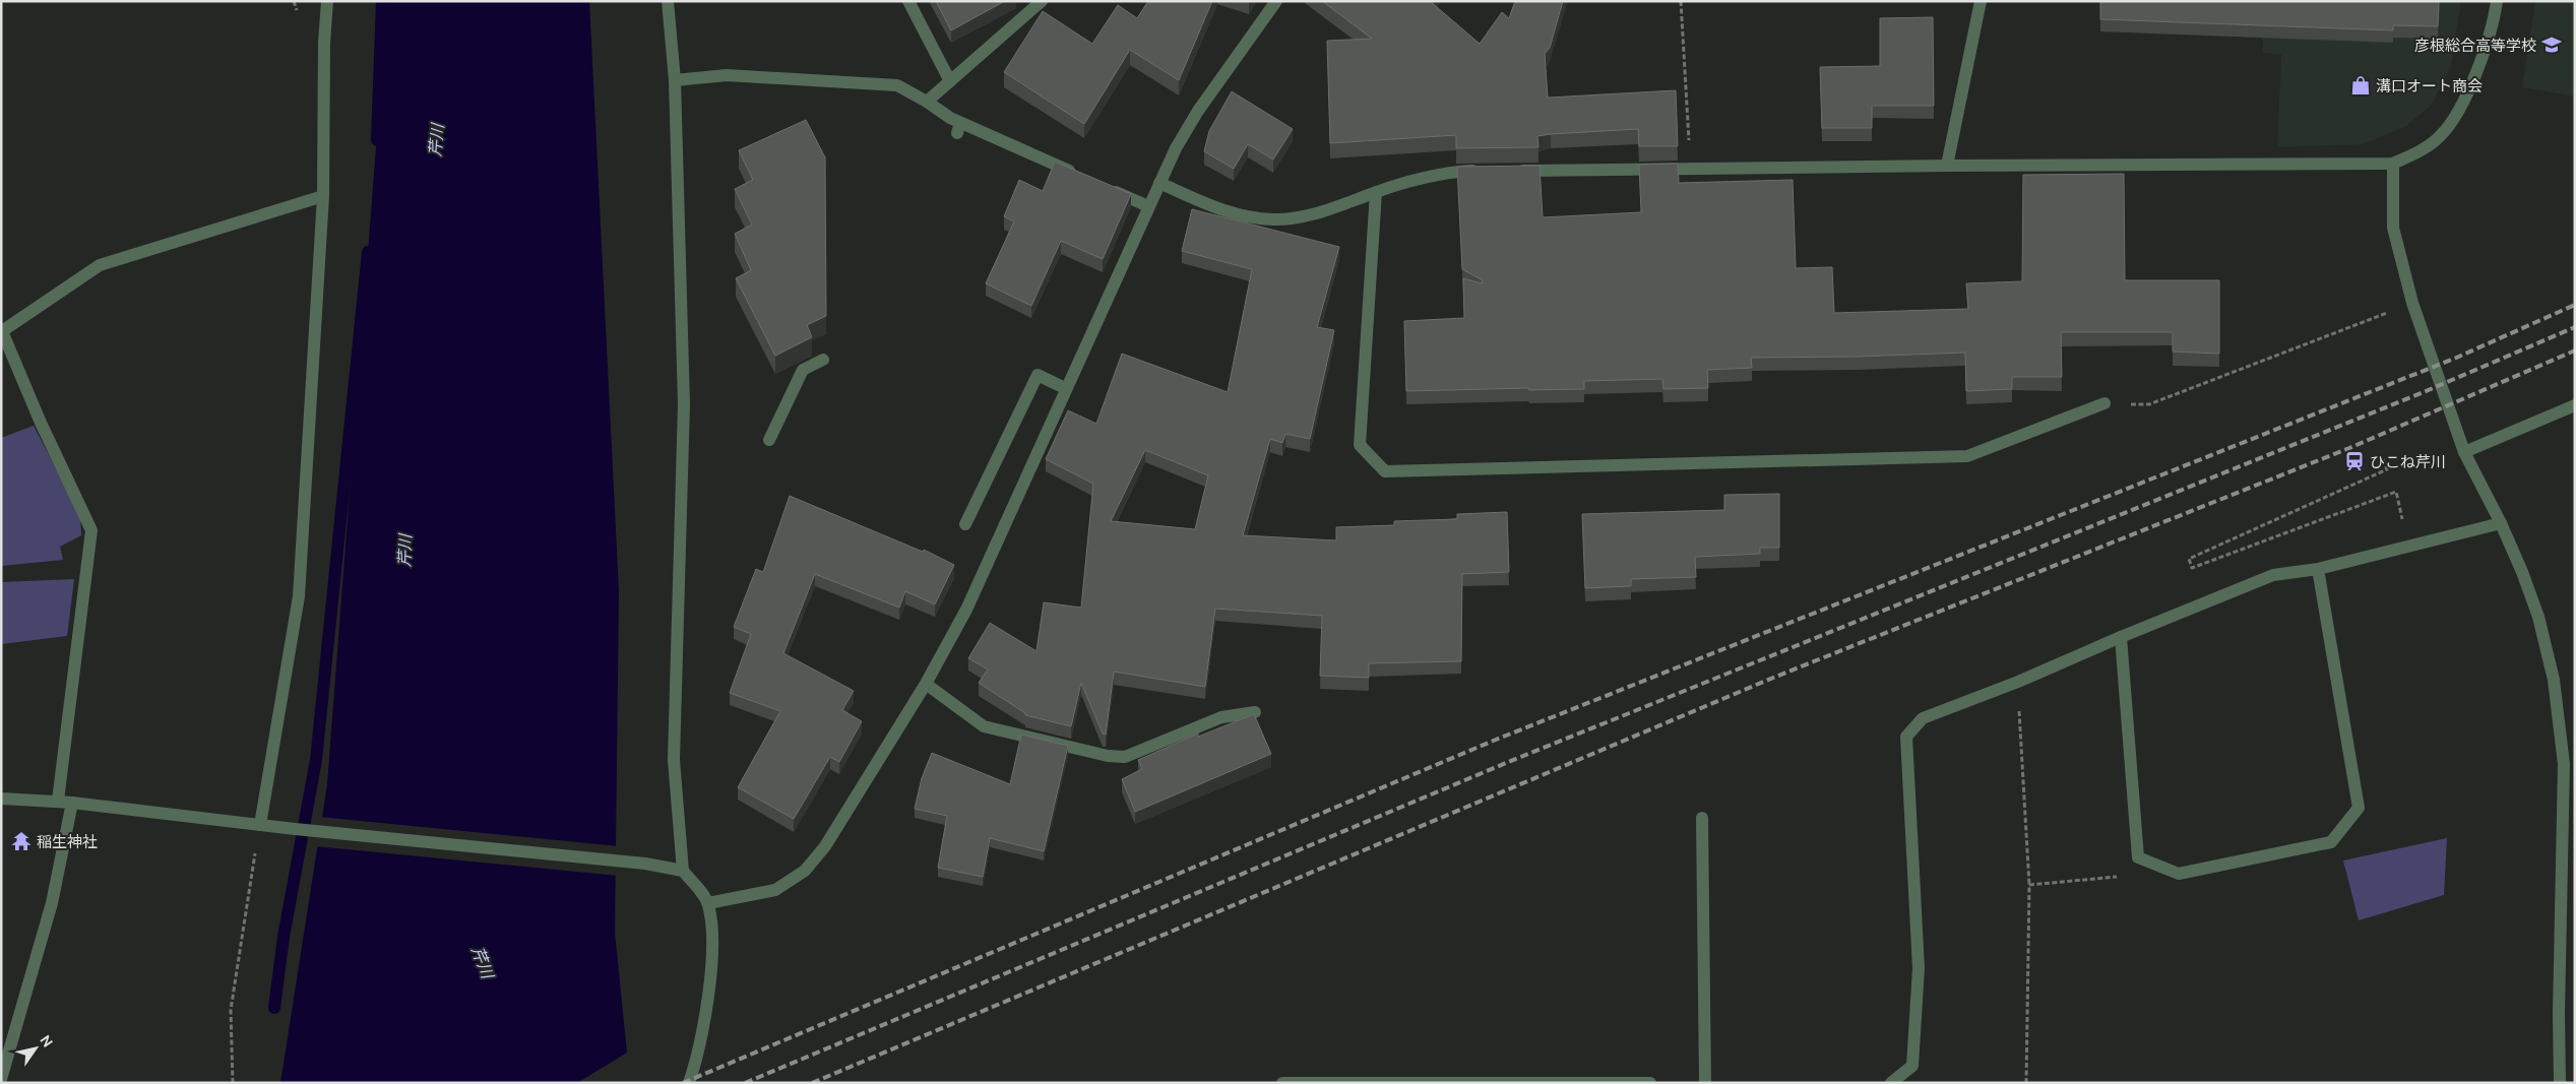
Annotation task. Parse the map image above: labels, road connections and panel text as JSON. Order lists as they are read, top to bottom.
{
  "water": ["芹川"],
  "places": {
    "school or university": ["彦根総合高等学校"],
    "shop": ["溝口オート商会"],
    "station": ["ひこね芹川"],
    "temple": ["稲生神社"]
  },
  "north": "top right"
}
